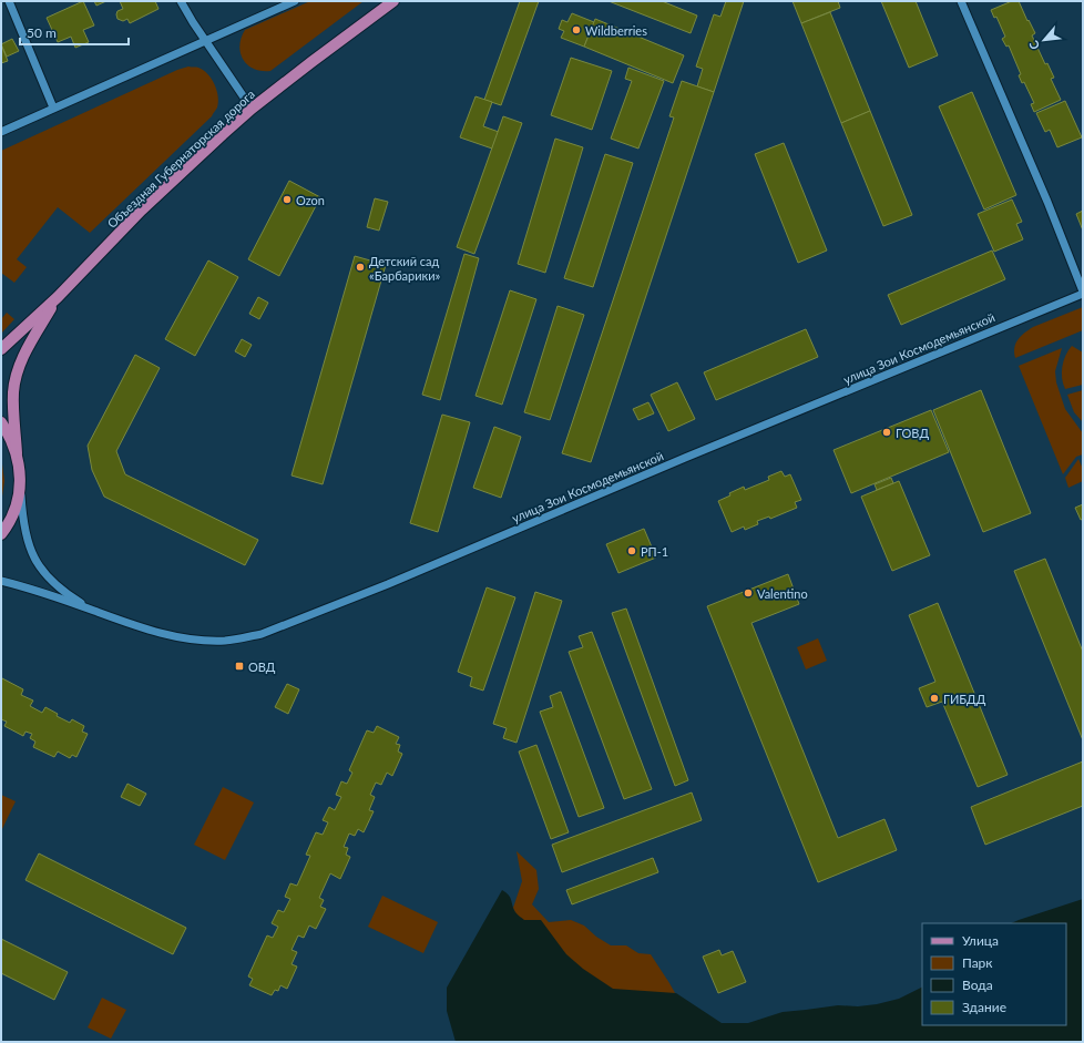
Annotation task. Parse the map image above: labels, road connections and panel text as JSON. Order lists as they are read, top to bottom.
{
  "streets": {
    "main road": ["Объездная Губернаторская дорога"],
    "street": ["улица Зои Космодемьянской"]
  },
  "places": {
    "other": [
      "Wildberries",
      "Ozon",
      "Детский сад «Барбарики»",
      "ГОВД",
      "РП-1",
      "Valentino",
      "ГИБДД"
    ],
    "transit": ["ОВД"]
  },
  "legend": [
    "Улица",
    "Парк",
    "Вода",
    "Здание"
  ],
  "scale_bar": "50 m",
  "north": "bottom left"
}
